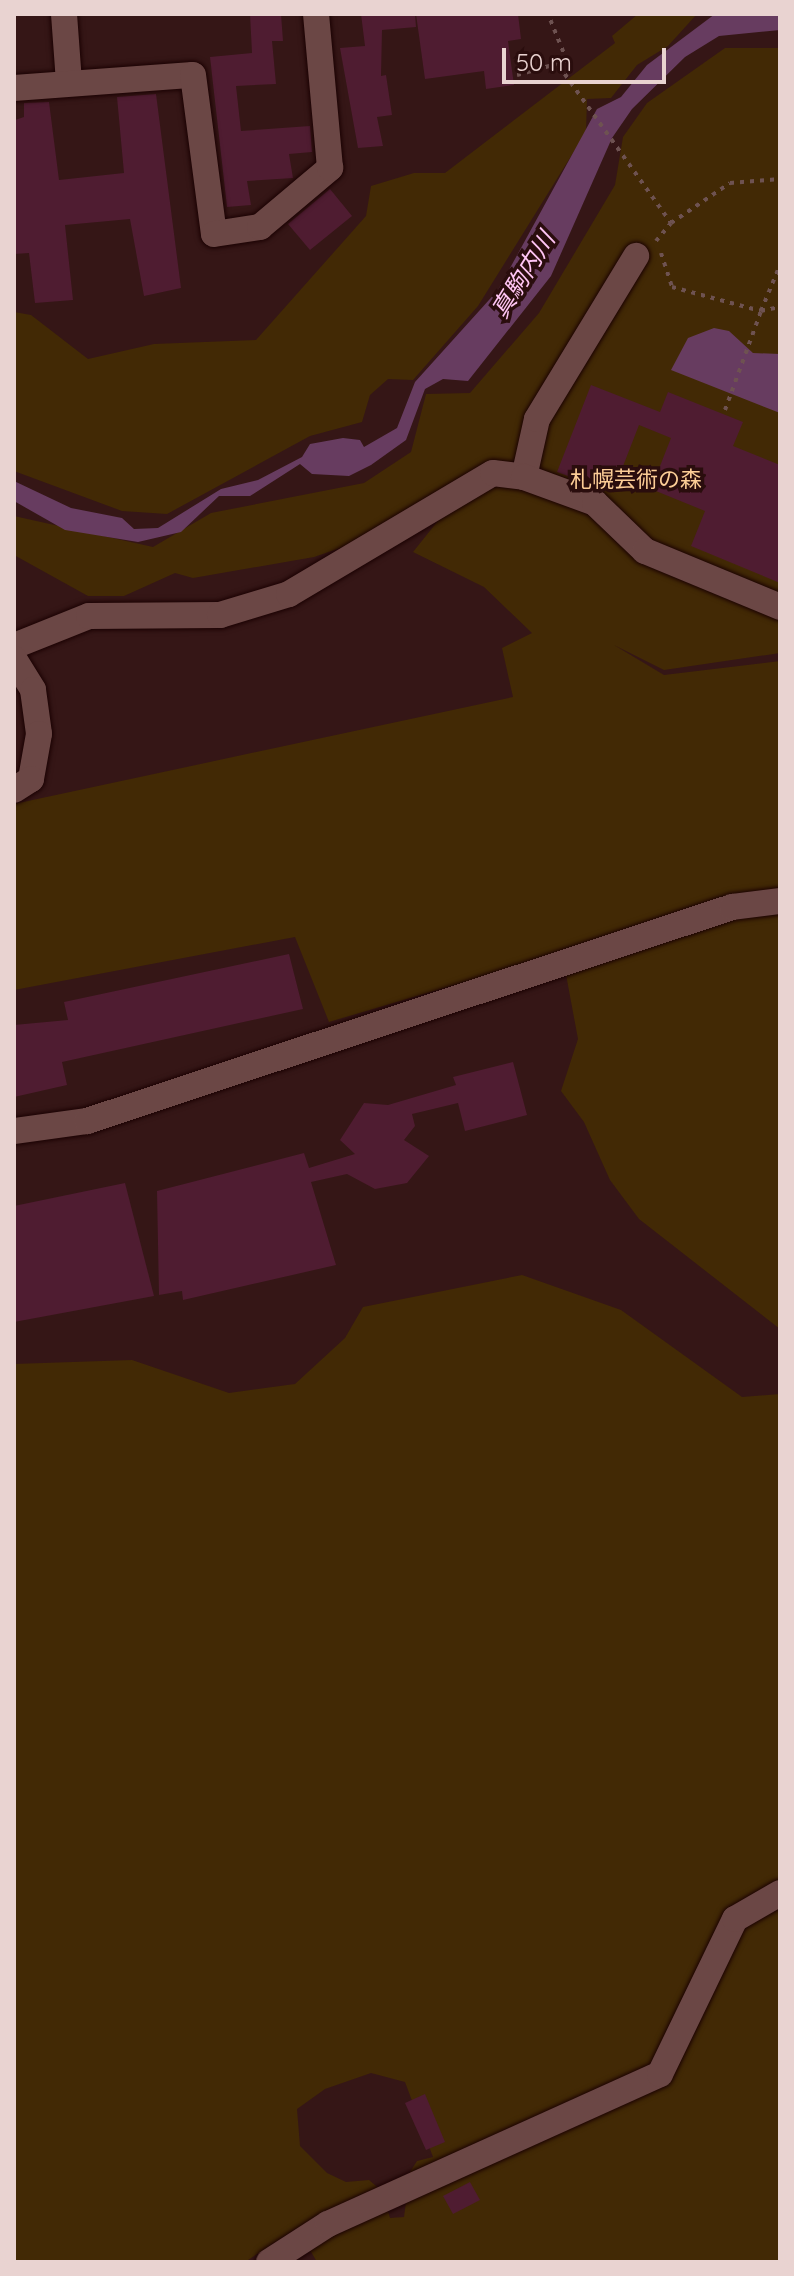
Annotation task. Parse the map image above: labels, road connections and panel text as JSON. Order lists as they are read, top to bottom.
{
  "water": ["真駒内川"],
  "parks": ["札幌芸術の森"],
  "scale_bar": "50 m"
}
